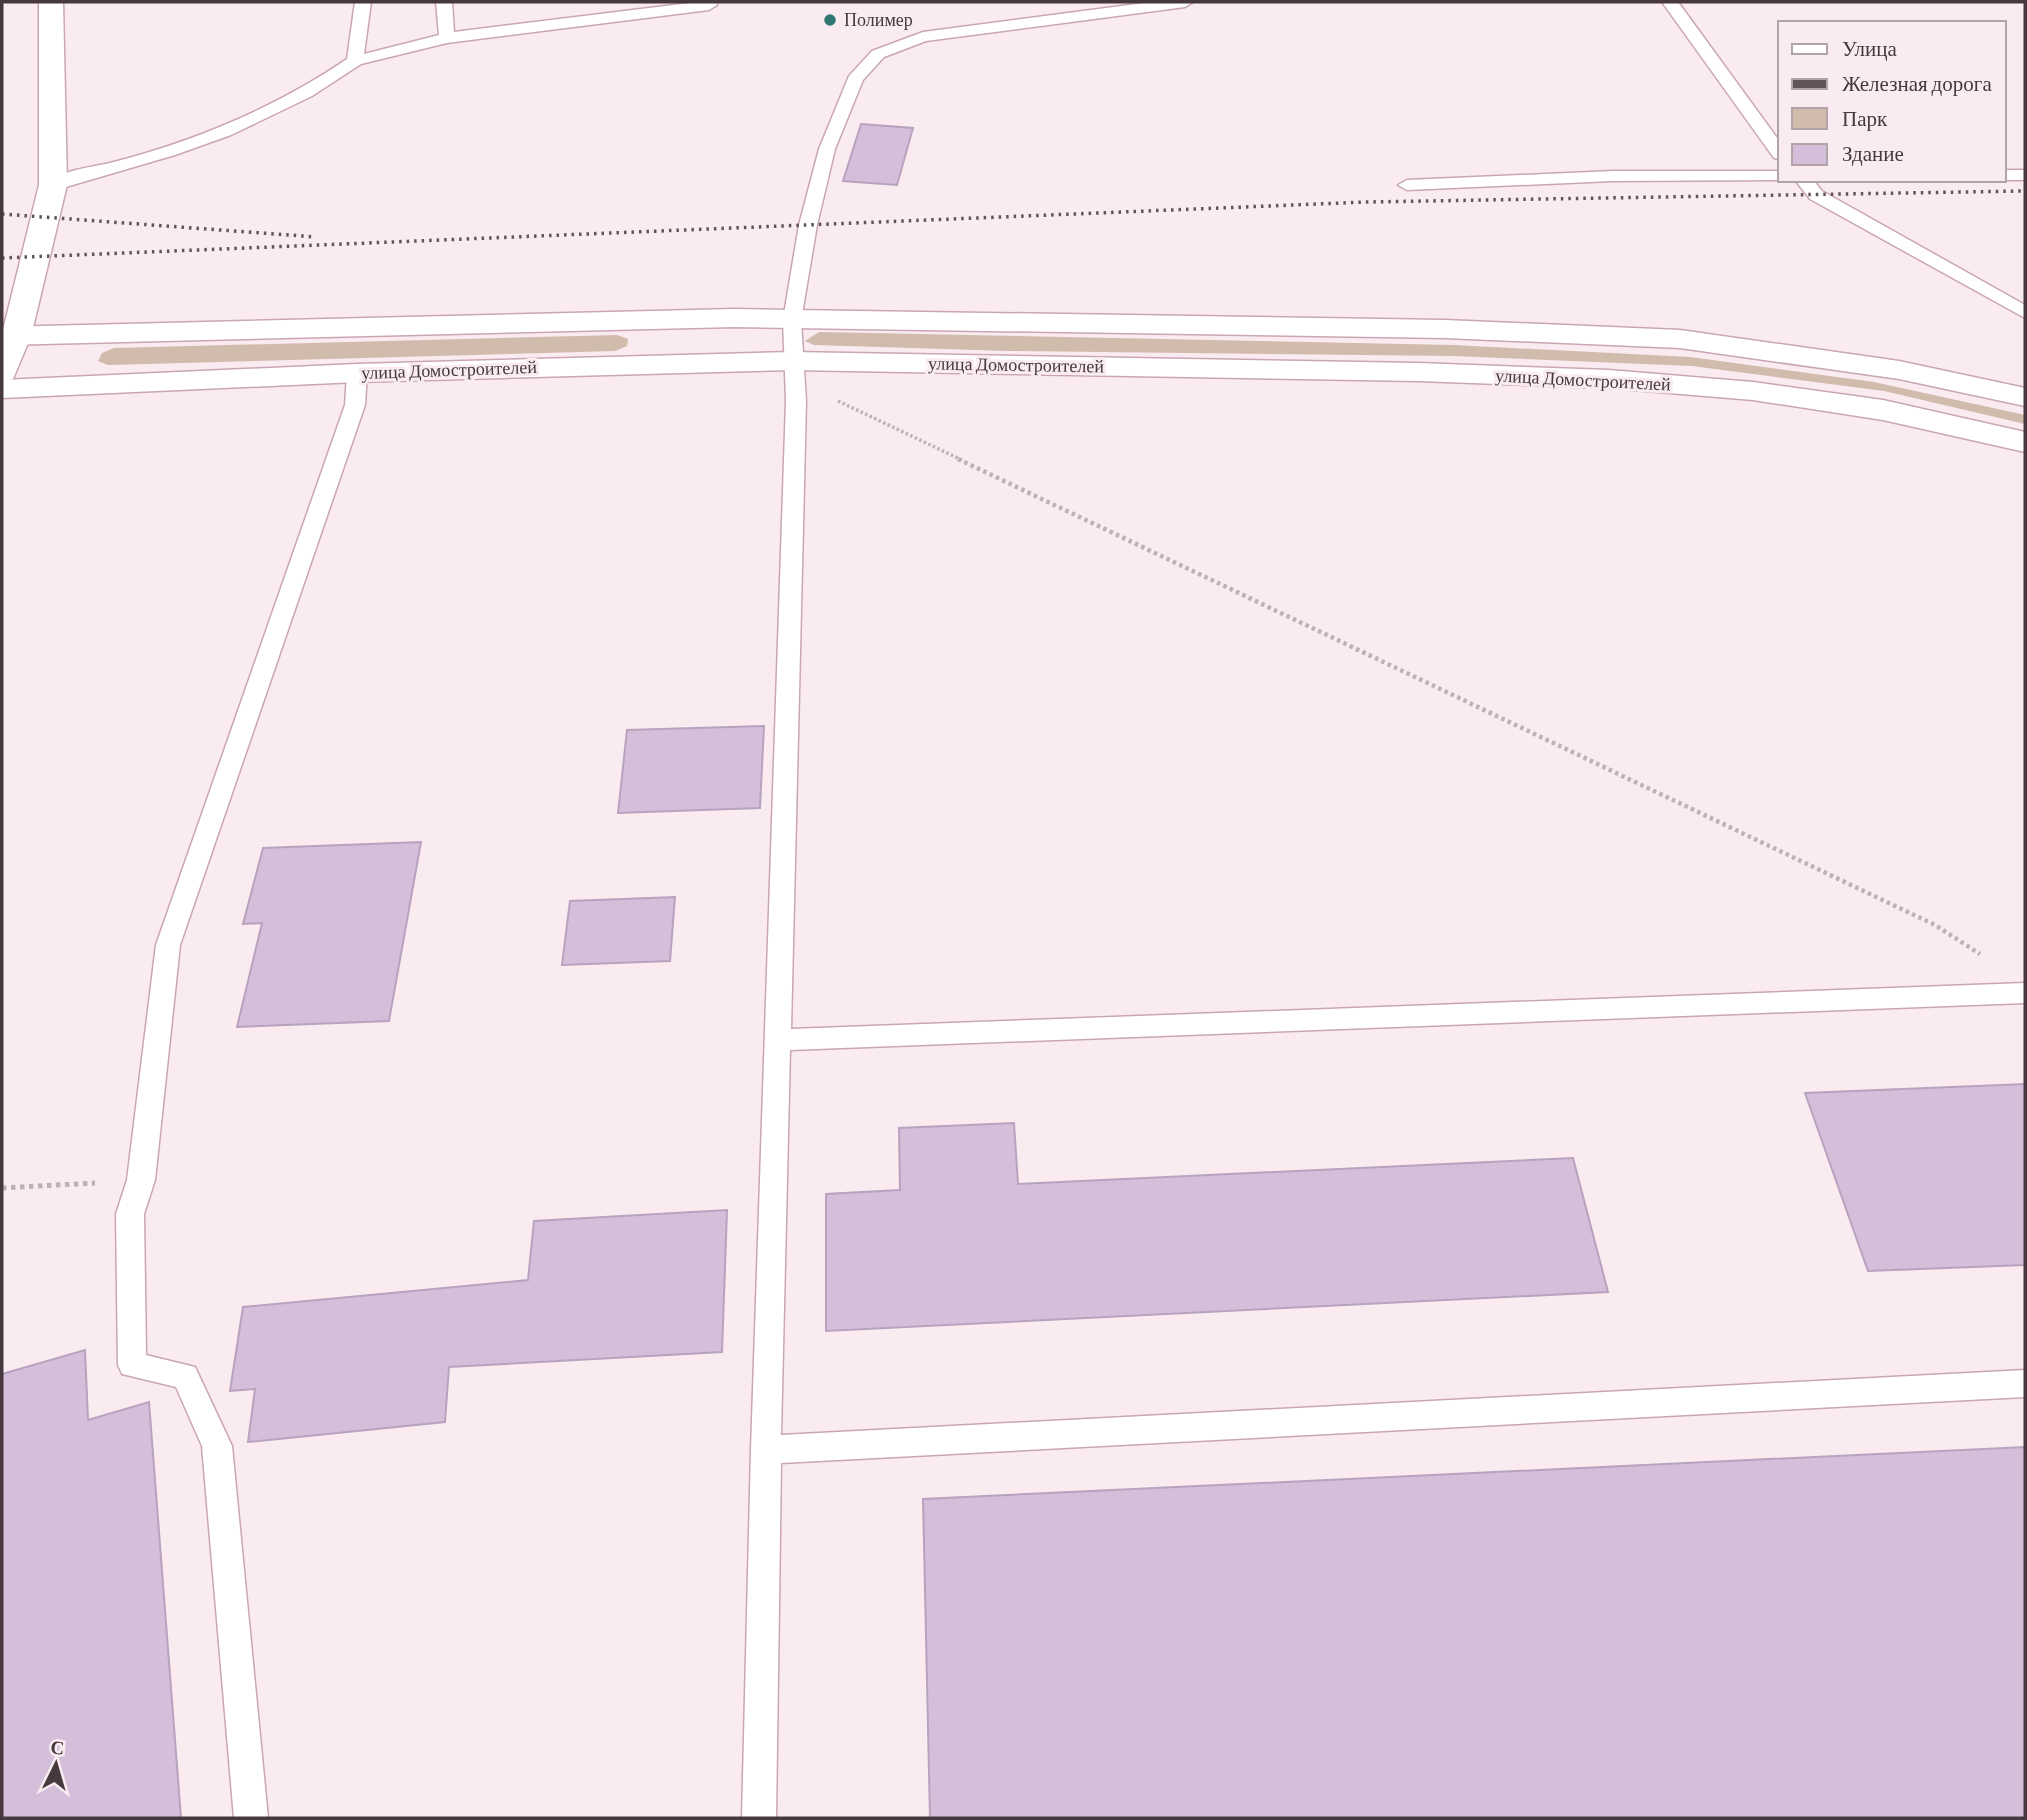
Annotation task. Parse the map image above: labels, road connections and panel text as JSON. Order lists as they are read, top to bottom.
{
  "streets": {
    "main road": ["улица Домостроителей"]
  },
  "places": ["Полимер"],
  "legend": [
    "Улица",
    "Железная дорога",
    "Парк",
    "Здание"
  ],
  "north": "top"
}
